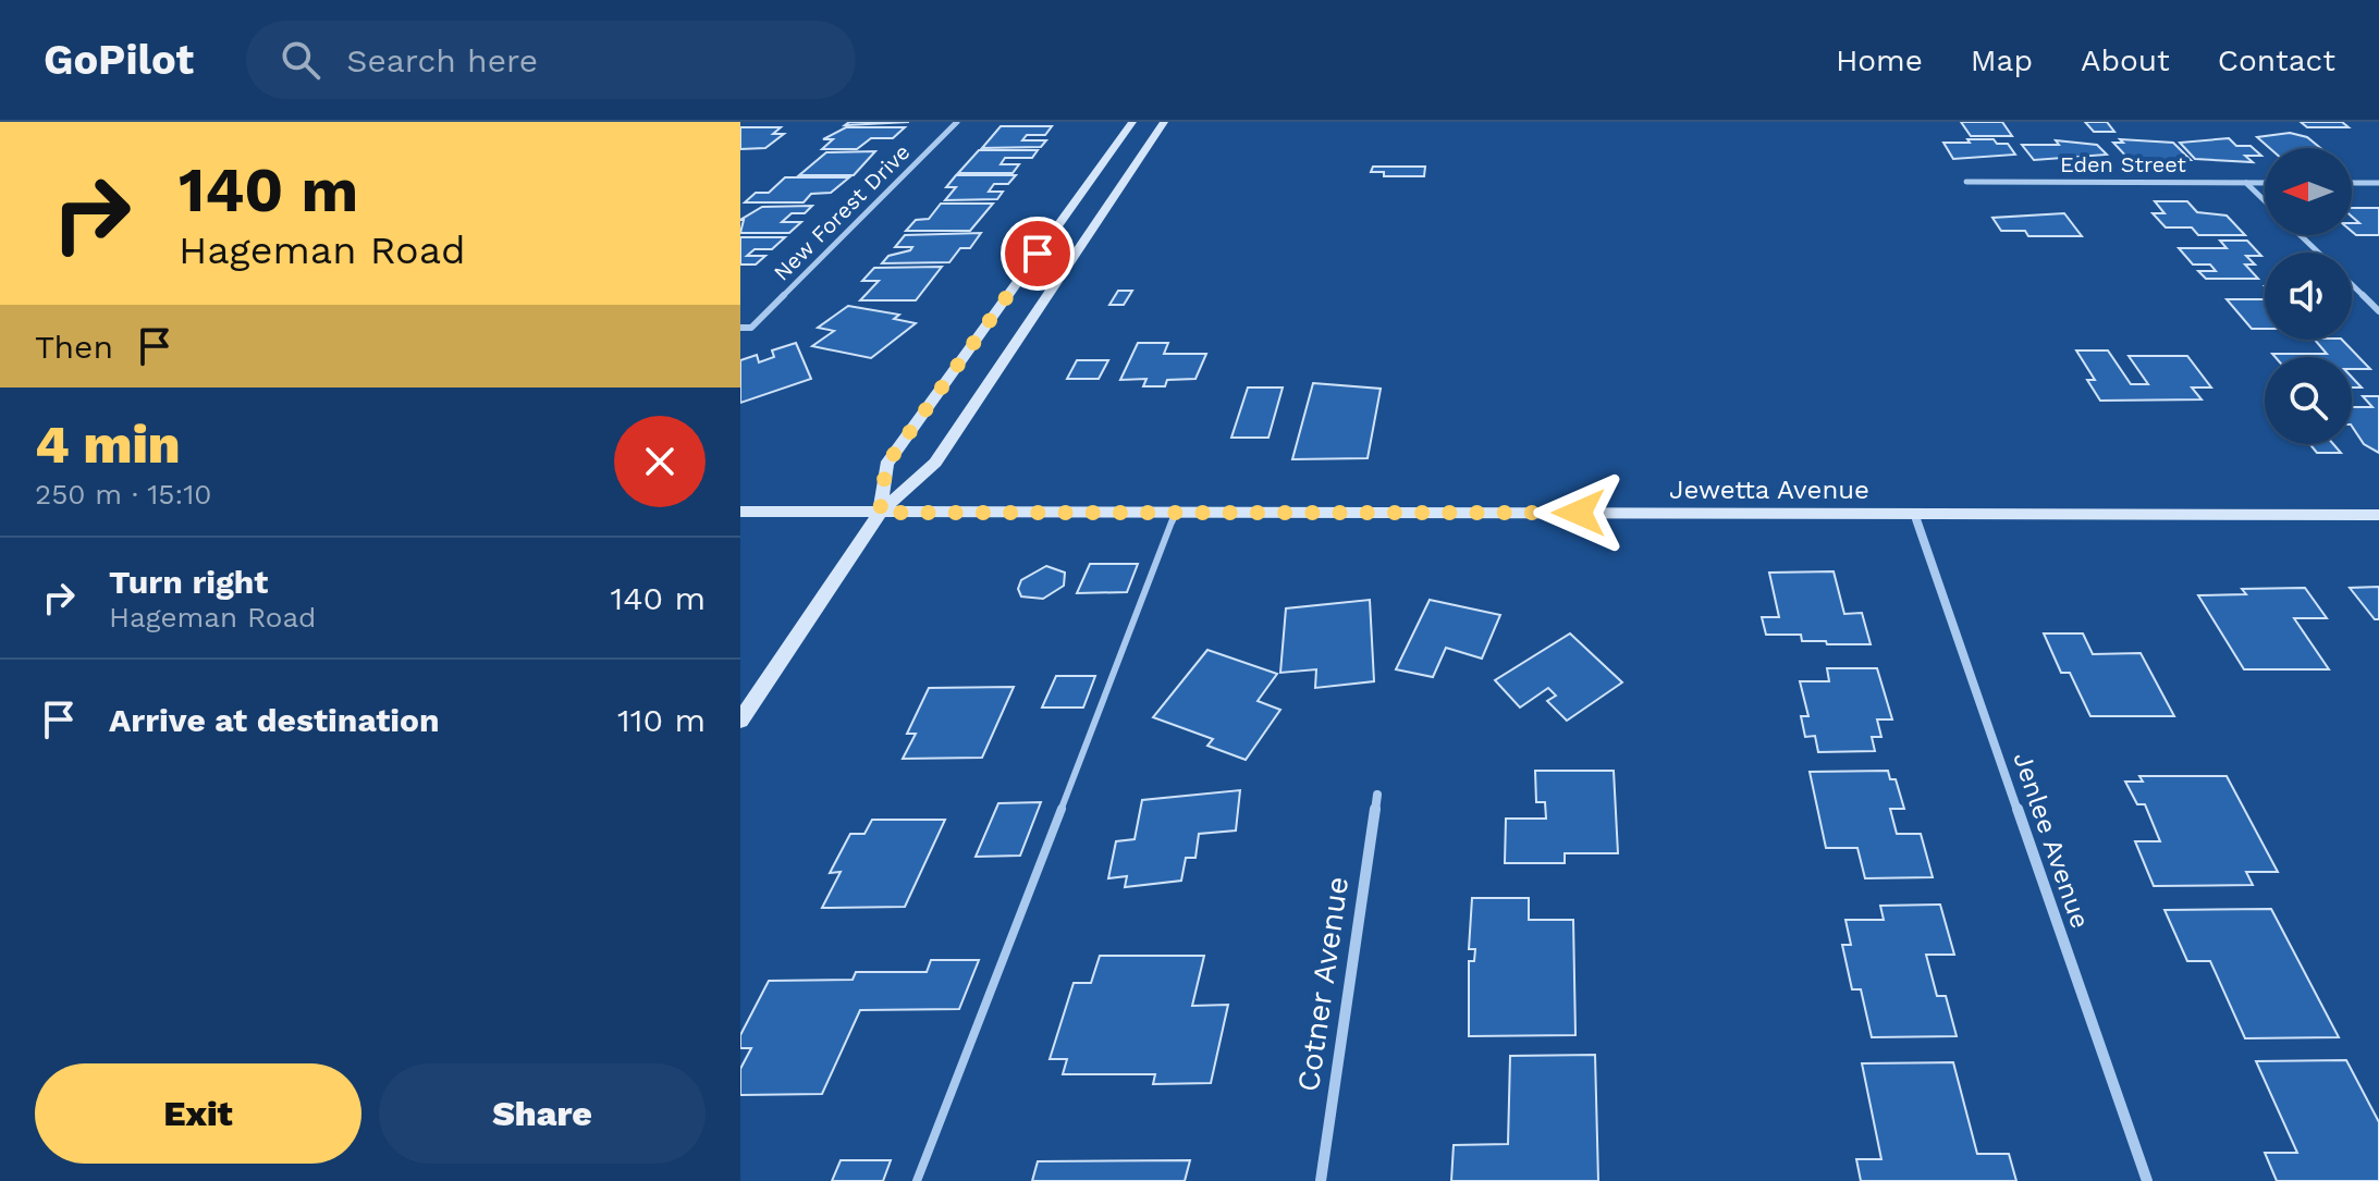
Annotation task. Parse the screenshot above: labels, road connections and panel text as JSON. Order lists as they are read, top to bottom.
{
  "streets": {
    "main road": ["Jewetta Avenue"],
    "street": [
      "Eden Street",
      "New Forest Drive",
      "Jenlee Avenue",
      "Cotner Avenue"
    ]
  },
  "crossings": [
    ["Jewetta Avenue", "Jenlee Avenue"]
  ],
  "north": "left",
  "page": {
    "header": "GoPilot",
    "search": "Search here",
    "nav": [
      "Home",
      "Map",
      "About",
      "Contact"
    ],
    "turn": ["140 m", "Hageman Road"],
    "then": "Then",
    "heading": ["4 min", "250 m · 15:10"],
    "list": [
      {
        "name": "Turn right",
        "note": "Hageman Road",
        "value": "140 m"
      },
      {
        "name": "Arrive at destination",
        "value": "110 m"
      }
    ],
    "buttons": ["Exit", "Share"]
  }
}
